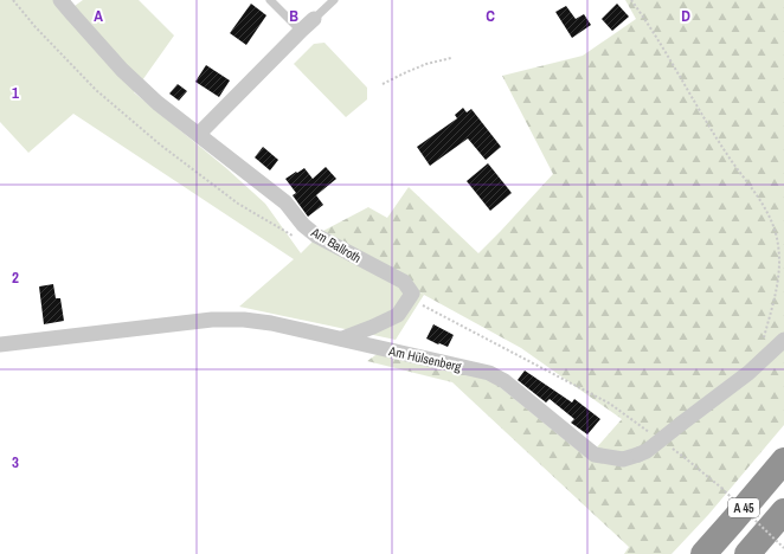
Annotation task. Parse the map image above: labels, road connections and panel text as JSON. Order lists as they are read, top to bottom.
{
  "streets": {
    "highway": ["A 45"],
    "street": ["Am Ballroth", "Am Hülsenberg"]
  },
  "grid": {
    "columns": [
      "A",
      "B",
      "C",
      "D"
    ],
    "rows": ["1", "2", "3"]
  }
}
